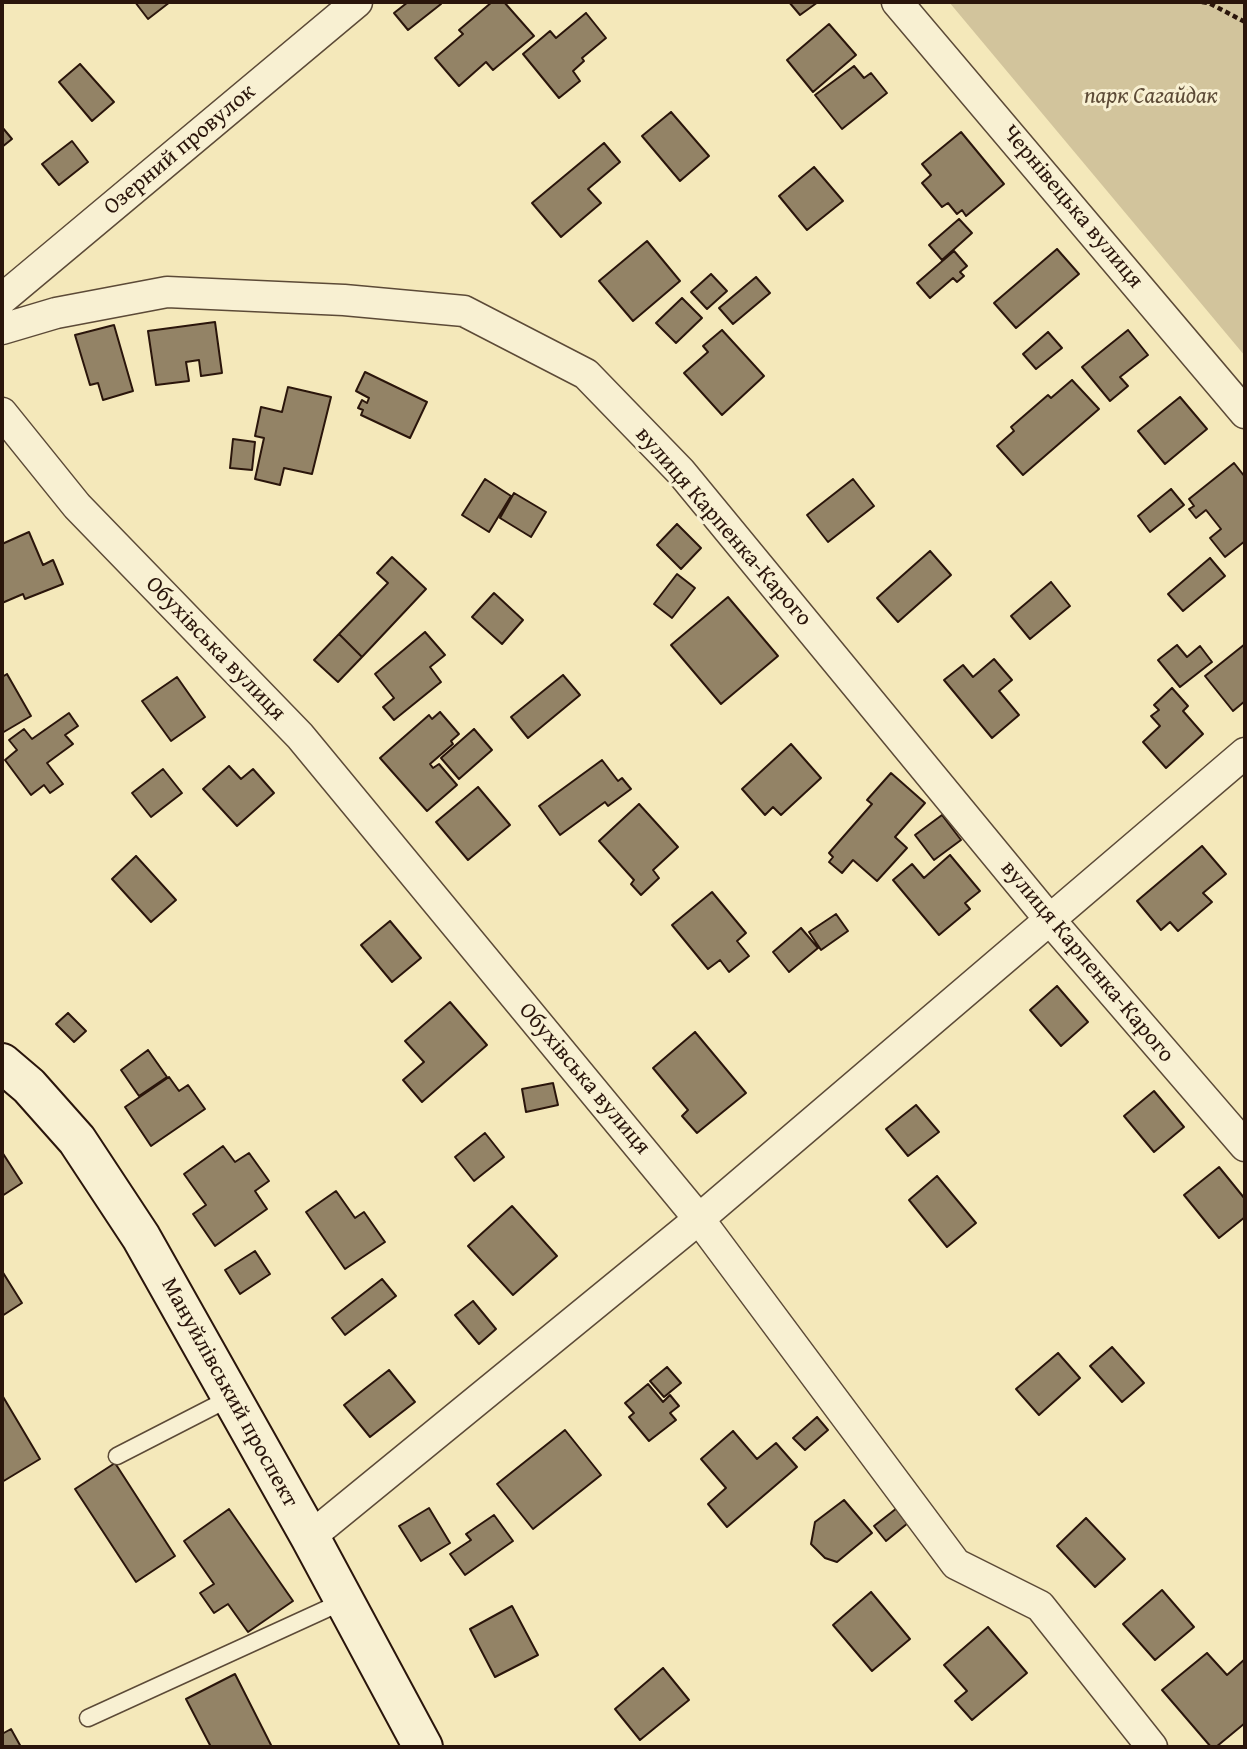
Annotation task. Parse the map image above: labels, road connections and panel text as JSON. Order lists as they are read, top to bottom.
{
  "streets": {
    "main road": ["Мануйлівський проспект"],
    "street": [
      "Озерний провулок",
      "Чернівецька вулиця",
      "вулиця Карпенка-Карого",
      "Обухівська вулиця"
    ]
  },
  "parks": ["парк Сагайдак"]
}
